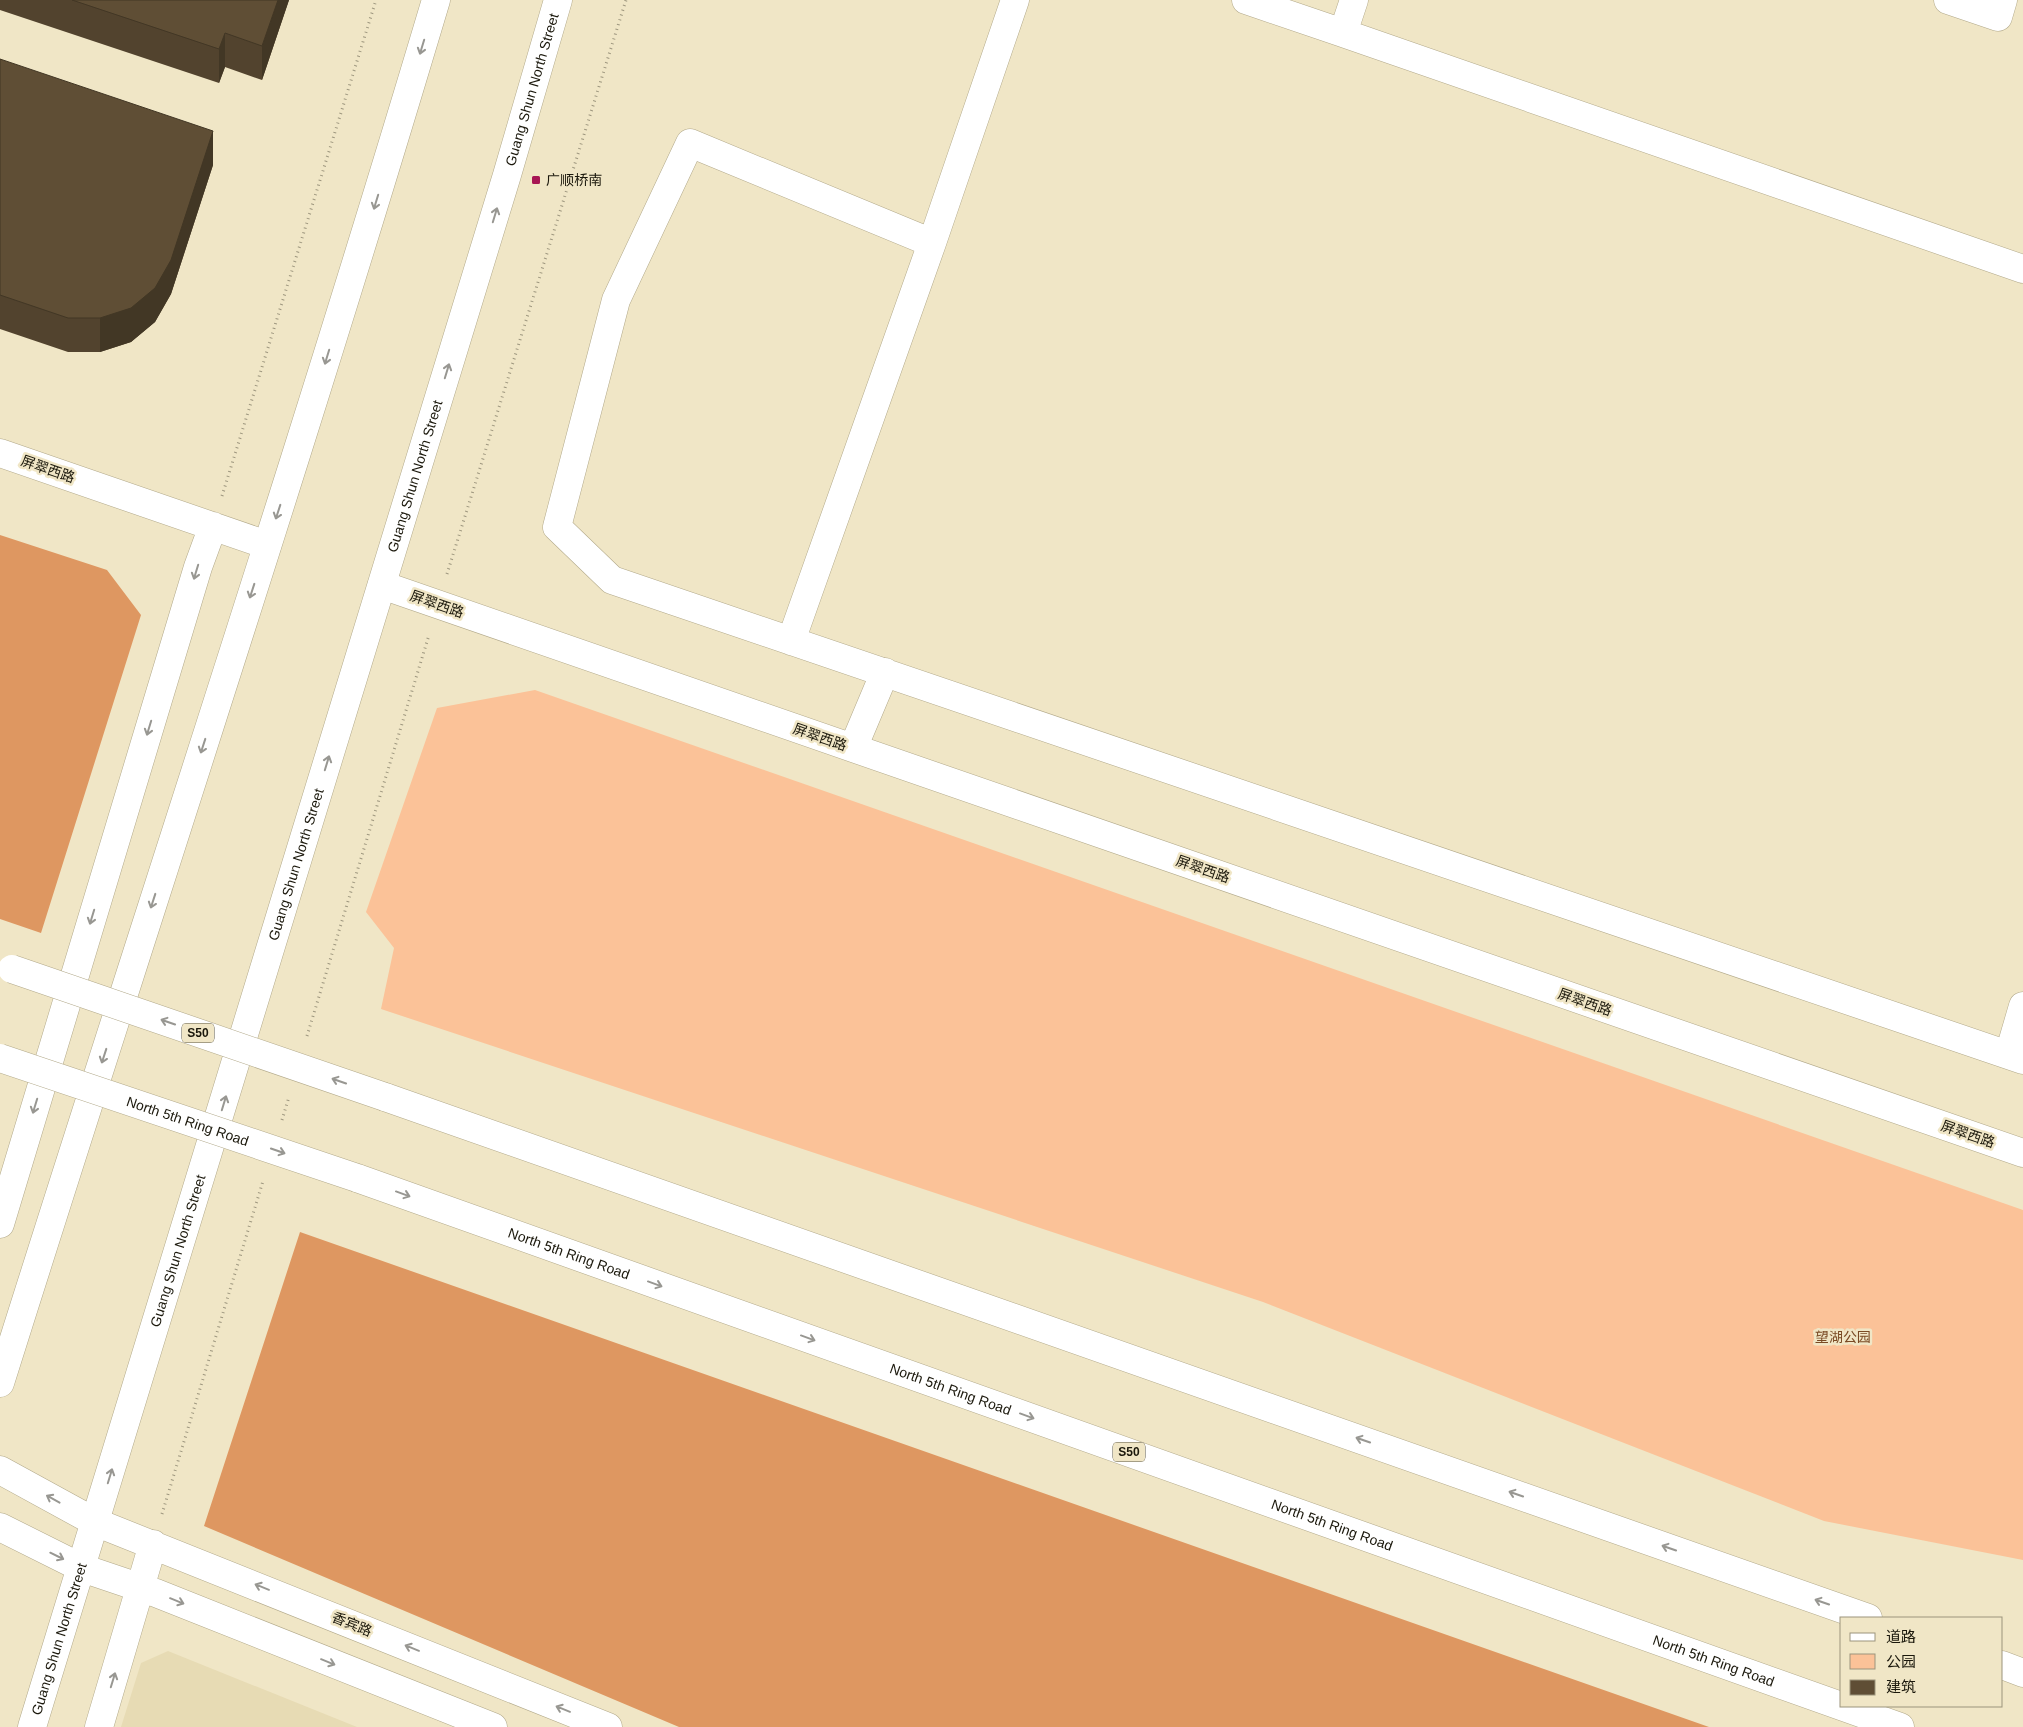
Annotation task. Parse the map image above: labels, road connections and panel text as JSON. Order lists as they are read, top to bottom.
{
  "streets": {
    "main road": [
      "Guang Shun North Street",
      "屏翠西路",
      "S50",
      "North 5th Ring Road",
      "香宾路"
    ]
  },
  "crossings": [
    ["Guang Shun North Street", "屏翠西路"],
    ["Guang Shun North Street", "香宾路"]
  ],
  "parks": ["望湖公园"],
  "places": {
    "transit": ["广顺桥南"]
  },
  "legend": ["道路", "公园", "建筑"]
}
